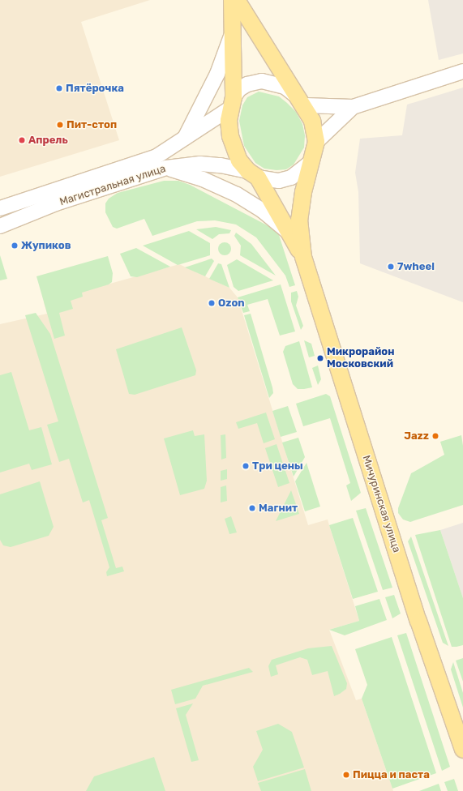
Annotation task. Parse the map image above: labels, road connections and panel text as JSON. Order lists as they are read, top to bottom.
{
  "streets": {
    "main road": ["Магистральная улица", "Мичуринская улица"]
  },
  "crossings": [
    ["Магистральная улица", "Мичуринская улица"]
  ],
  "places": [
    "Пятёрочка",
    "Пит-стоп",
    "Апрель",
    "Жупиков",
    "7wheel",
    "Ozon",
    "Микрорайон Московский",
    "Jazz",
    "Три цены",
    "Магнит",
    "Пицца и паста"
  ]
}
